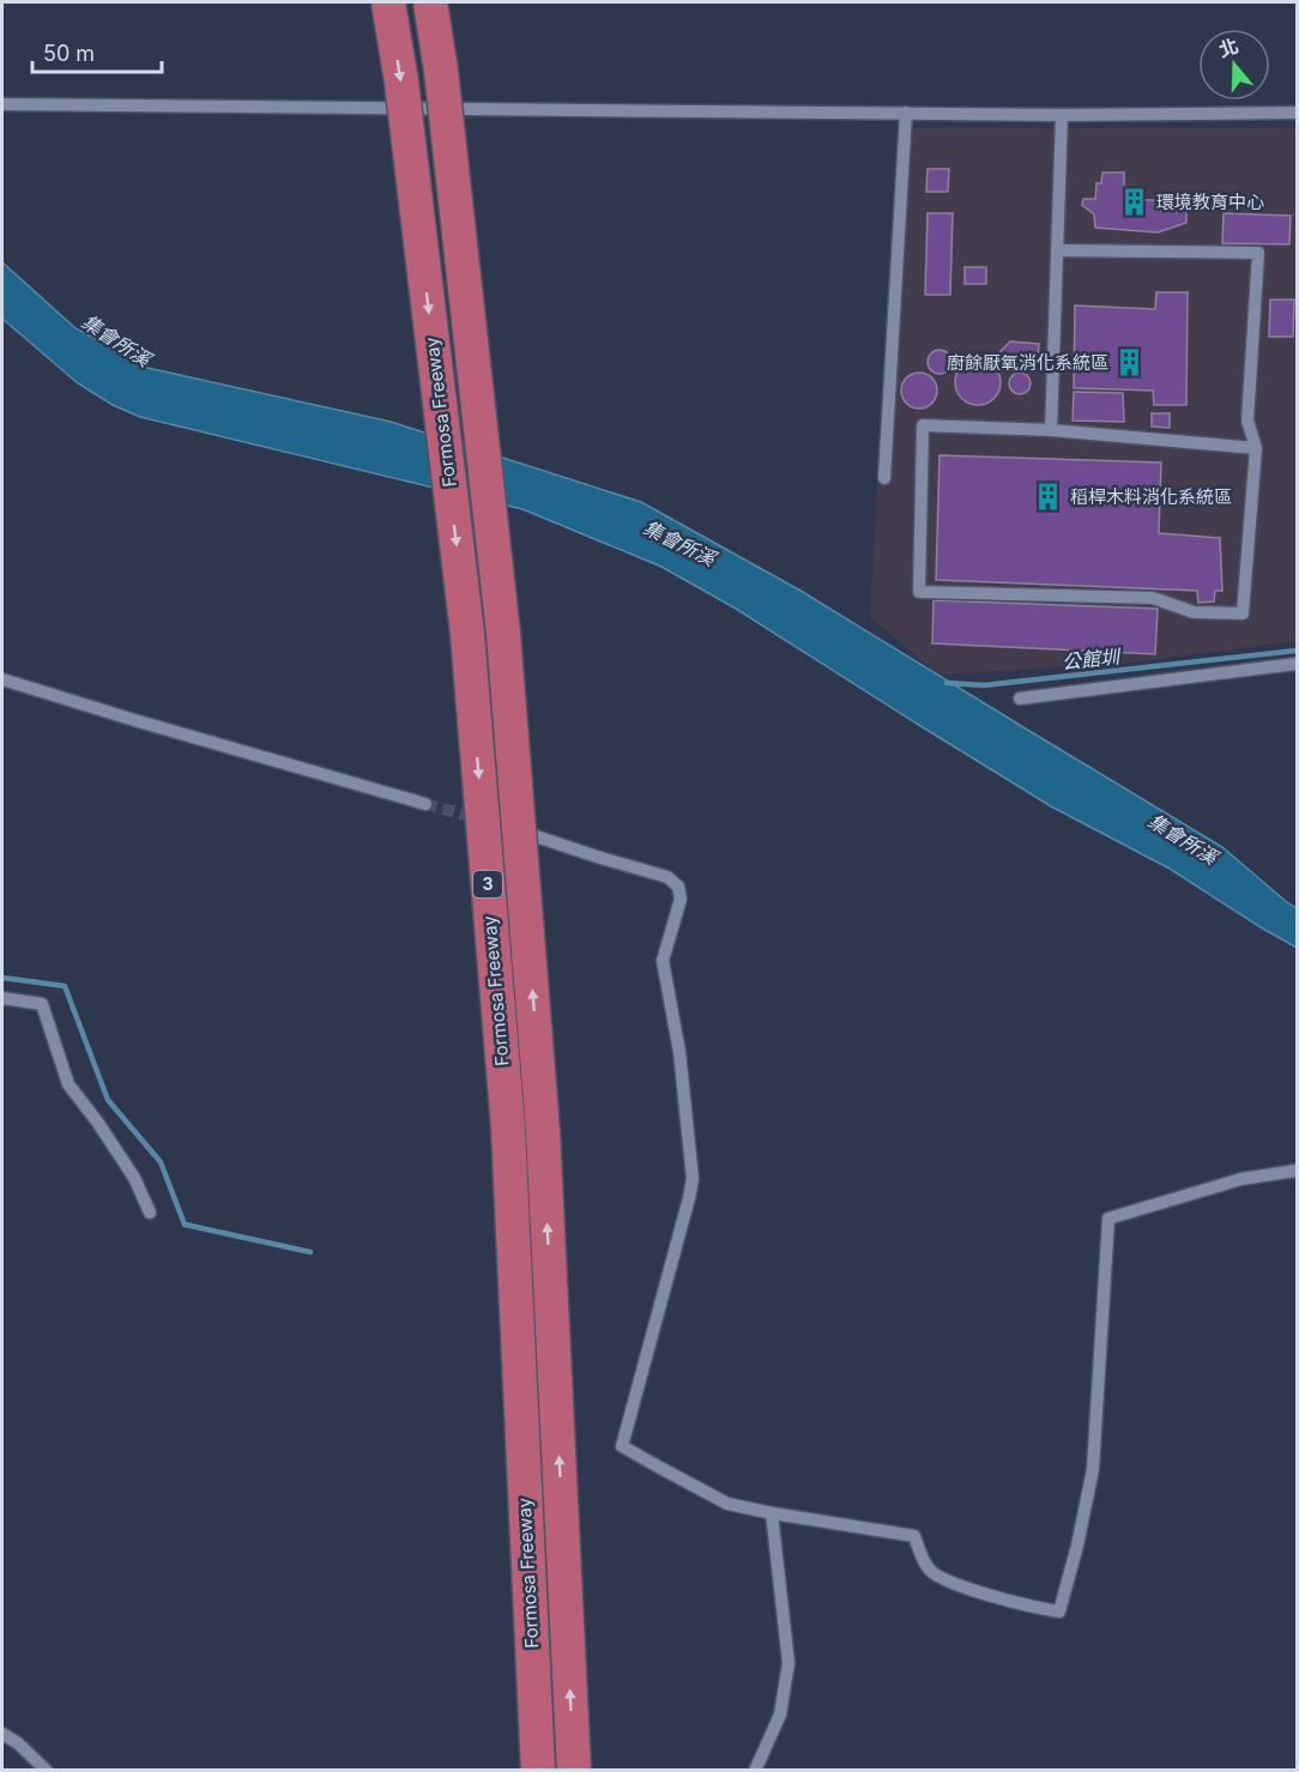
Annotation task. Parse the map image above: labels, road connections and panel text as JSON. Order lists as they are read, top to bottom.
{
  "streets": {
    "highway": ["Formosa Freeway", "3"]
  },
  "water": ["集會所溪", "公館圳"],
  "places": {
    "building": ["環境教育中心", "廚餘厭氧消化系統區", "稻桿木料消化系統區"]
  },
  "scale_bar": "50 m",
  "north": "top"
}
